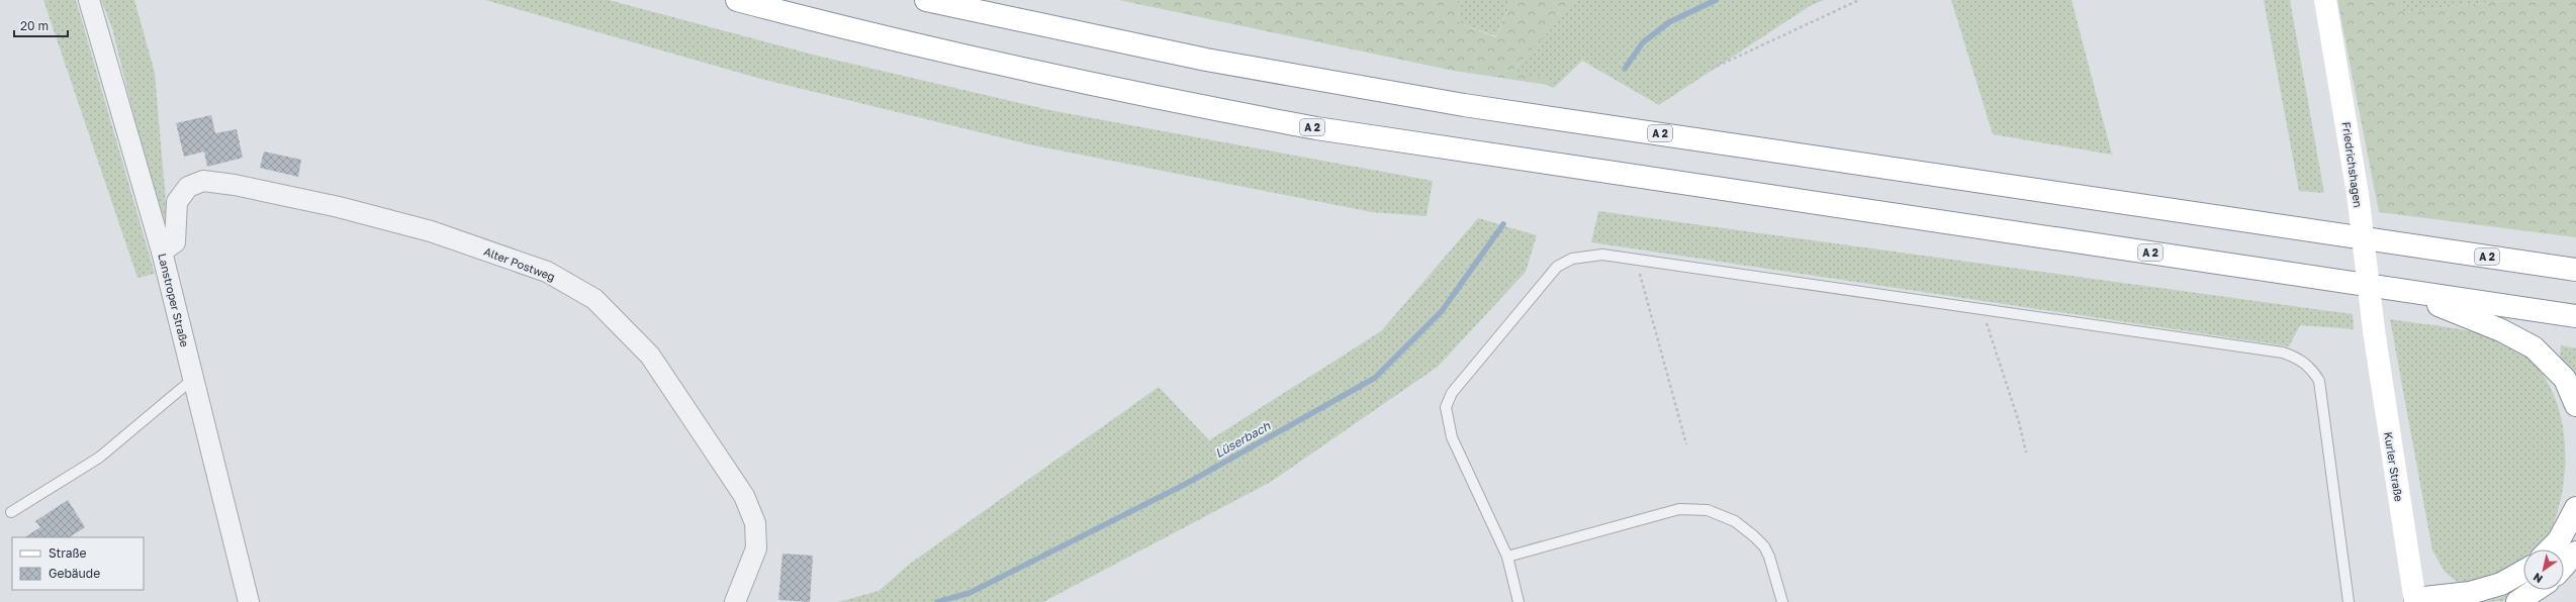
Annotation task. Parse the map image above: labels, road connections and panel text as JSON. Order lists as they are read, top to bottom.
{
  "streets": {
    "main road": ["A 2", "Friedrichshagen", "Kurler Straße"],
    "street": ["Alter Postweg", "Lanstroper Straße"]
  },
  "crossings": [
    ["Friedrichshagen", "Kurler Straße"],
    ["Alter Postweg", "Lanstroper Straße"]
  ],
  "water": ["Lüserbach"],
  "legend": ["Straße", "Gebäude"],
  "scale_bar": "20 m",
  "north": "bottom left"
}
